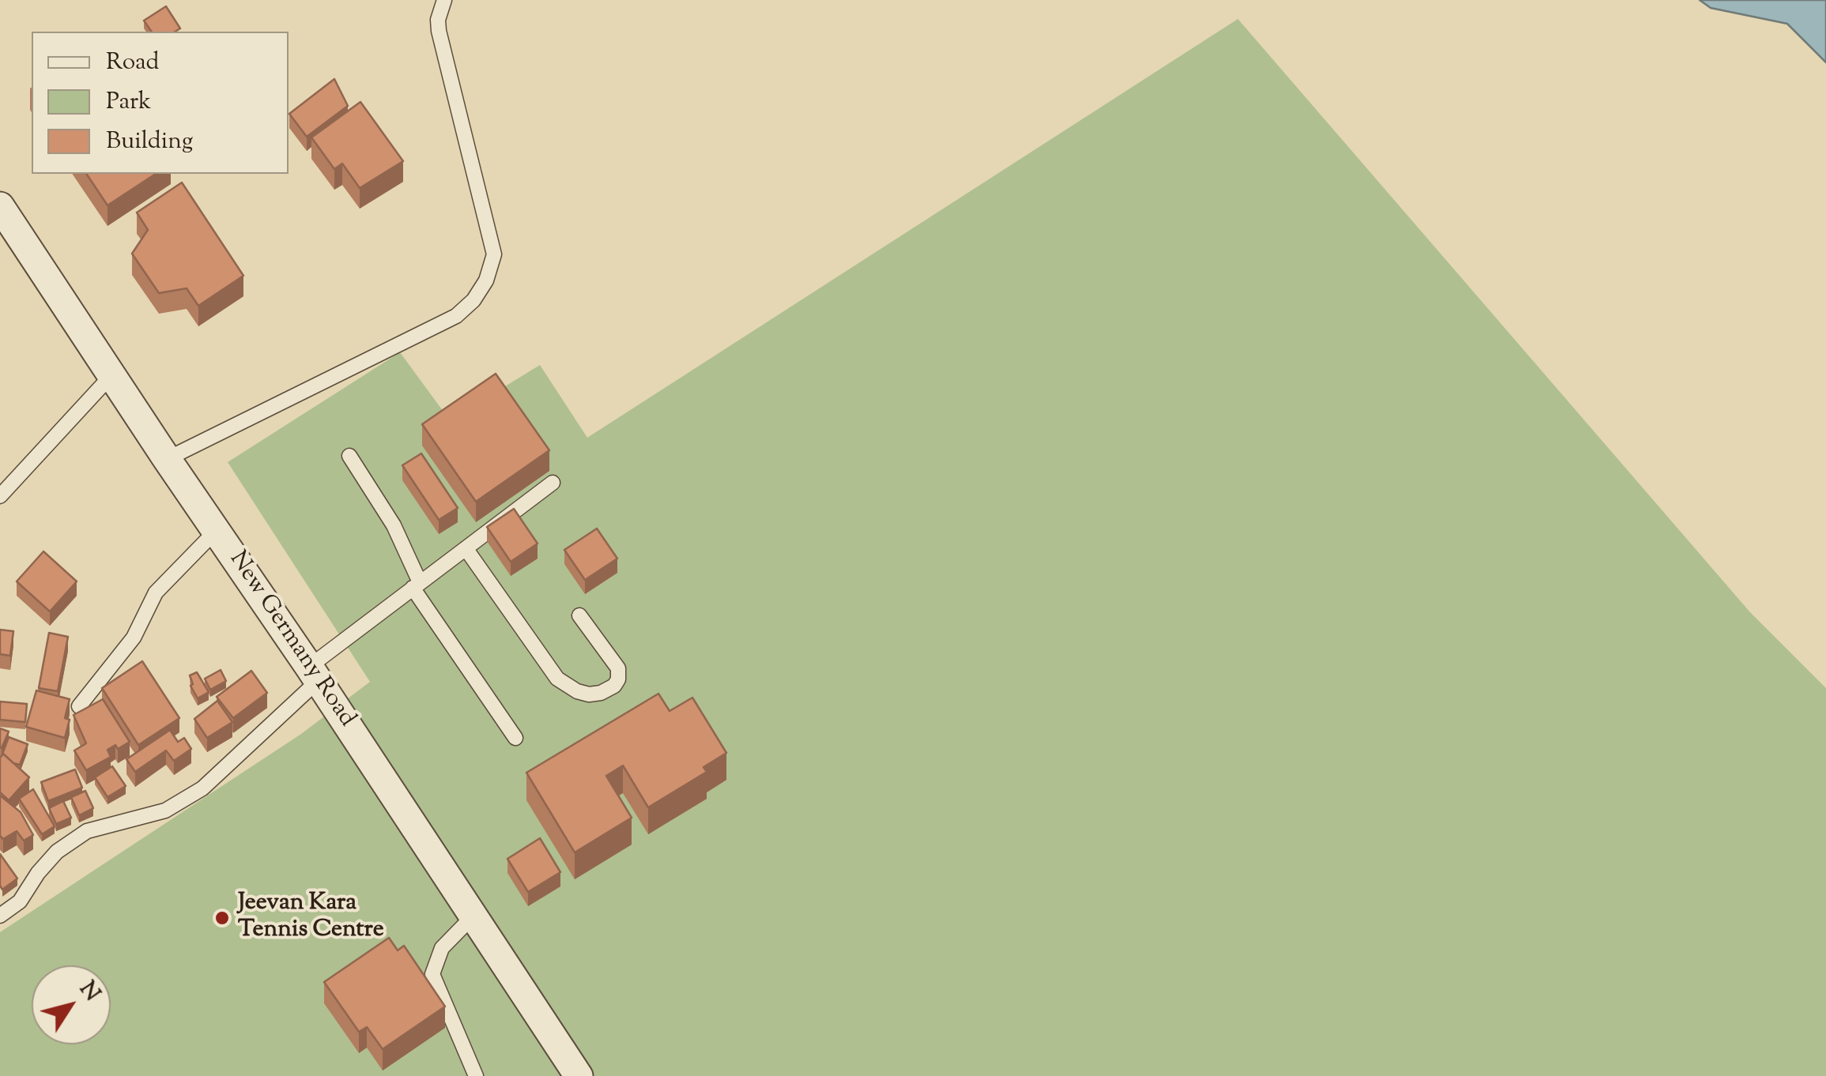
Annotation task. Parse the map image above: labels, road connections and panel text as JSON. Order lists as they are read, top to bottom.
{
  "streets": {
    "street": ["New Germany Road"]
  },
  "places": ["Jeevan Kara Tennis Centre"],
  "legend": ["Road", "Park", "Building"],
  "north": "top right"
}
